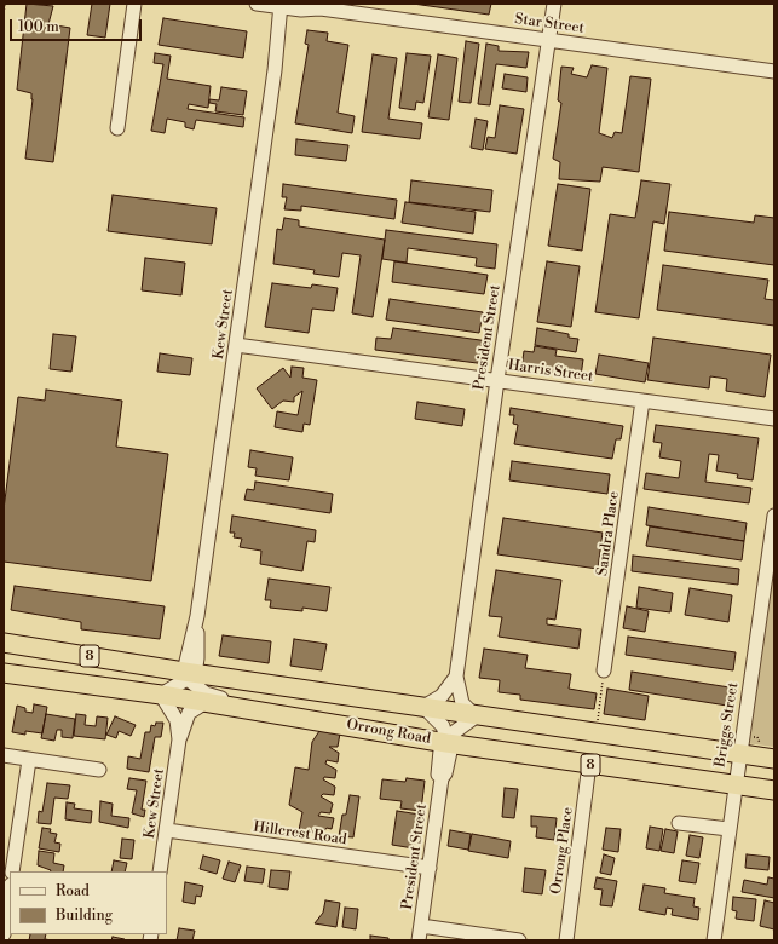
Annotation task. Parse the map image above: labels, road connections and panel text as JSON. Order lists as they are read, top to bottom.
{
  "streets": {
    "highway": ["8", "Orrong Road"],
    "street": [
      "Star Street",
      "Kew Street",
      "President Street",
      "Harris Street",
      "Sandra Place",
      "Briggs Street",
      "Hillcrest Road",
      "Orrong Place"
    ]
  },
  "crossings": [
    ["Star Street", "Kew Street"],
    ["Star Street", "President Street"],
    ["Kew Street", "Harris Street"],
    ["Kew Street", "Orrong Road"],
    ["Kew Street", "Hillcrest Road"],
    ["President Street", "Harris Street"],
    ["President Street", "Orrong Road"],
    ["President Street", "Hillcrest Road"],
    ["Harris Street", "Sandra Place"],
    ["Briggs Street", "Orrong Road"],
    ["Orrong Road", "Orrong Place"]
  ],
  "legend": ["Road", "Building"],
  "scale_bar": "100 m"
}
